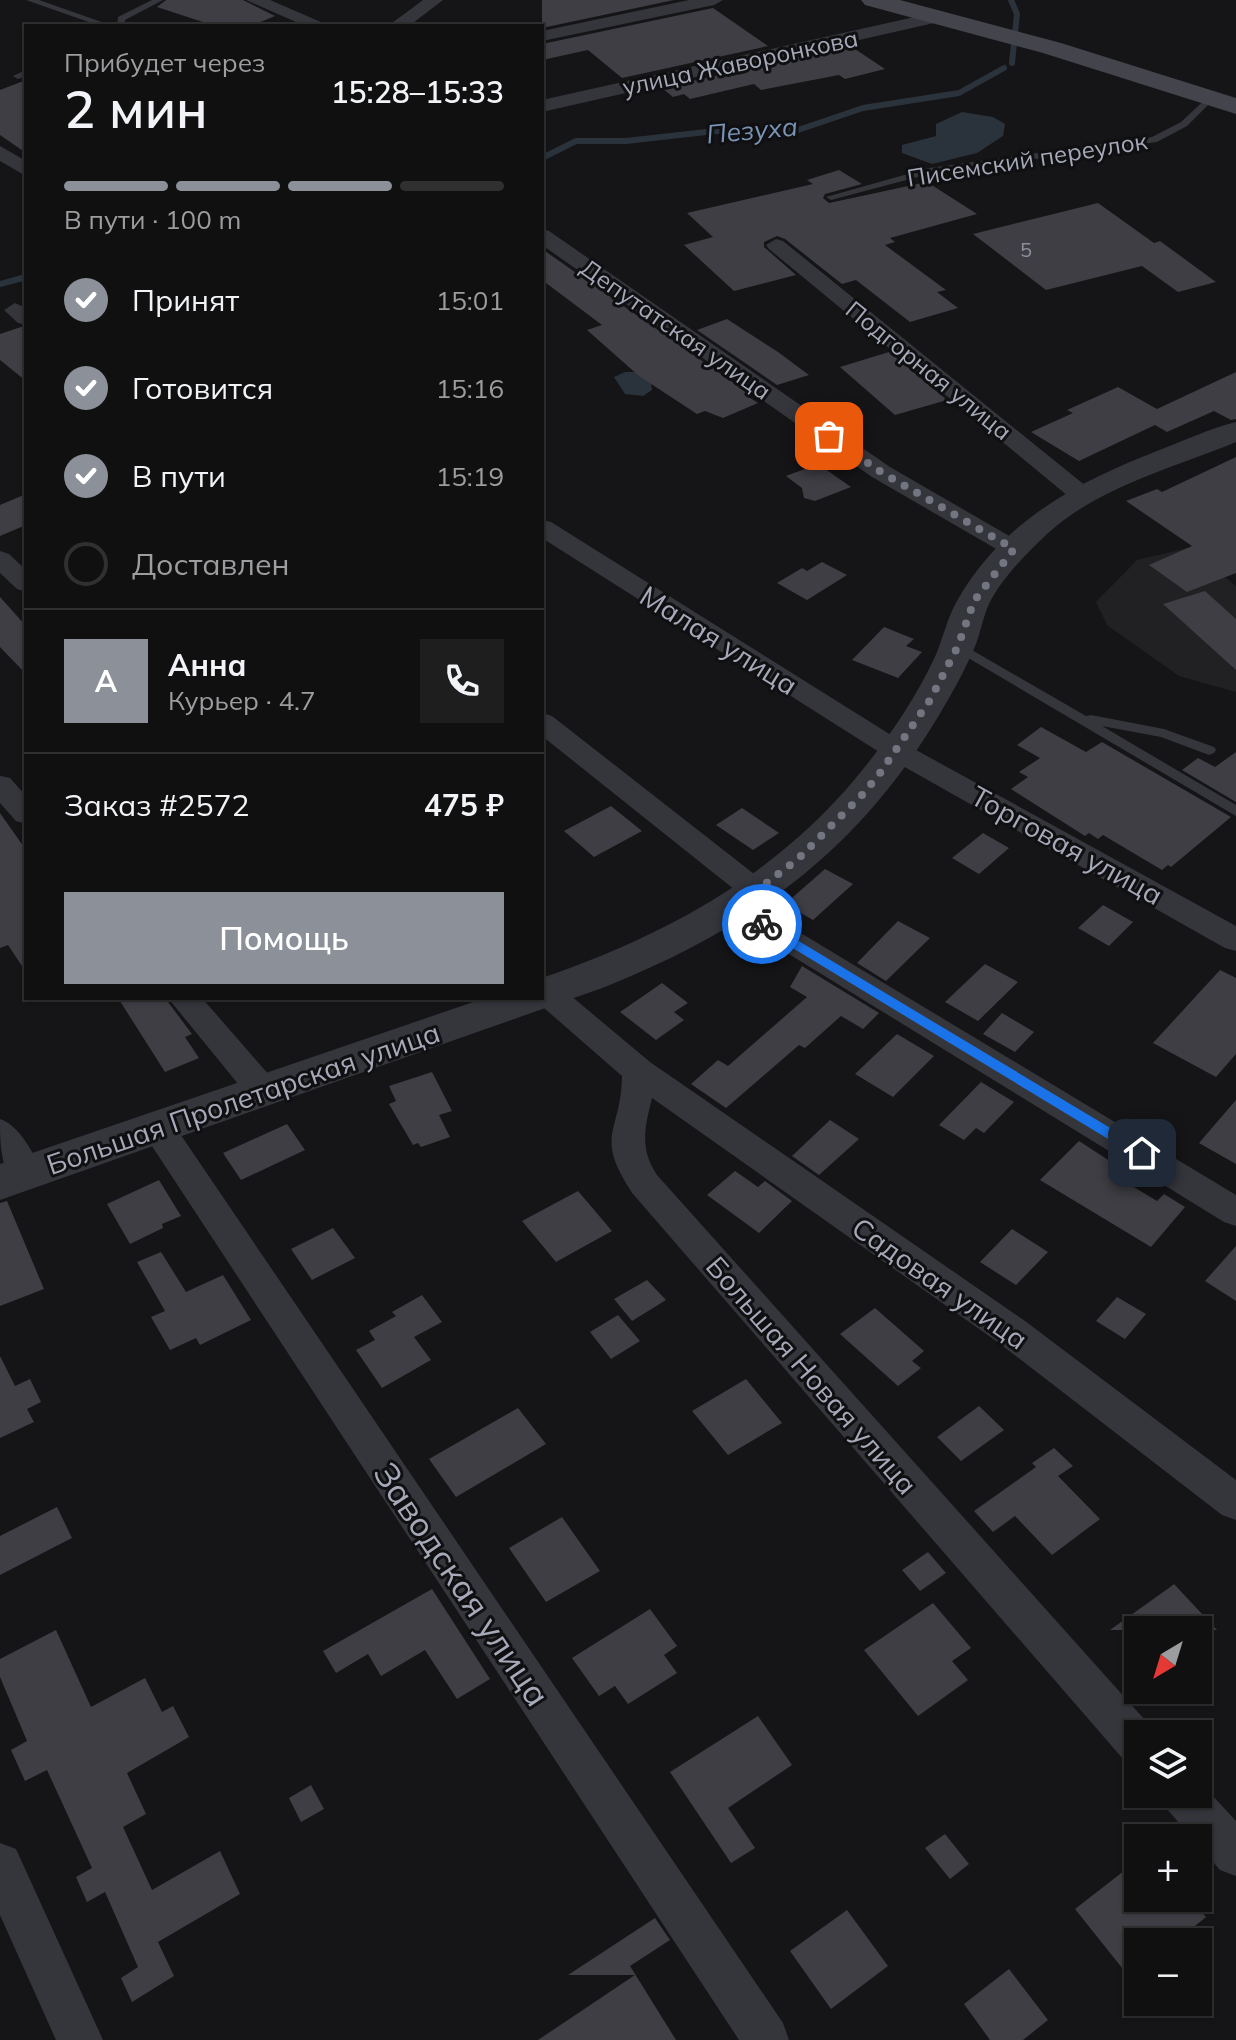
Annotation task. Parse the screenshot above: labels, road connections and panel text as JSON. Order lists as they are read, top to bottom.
{
  "streets": {
    "street": [
      "улица Жаворонкова",
      "Депутатская улица",
      "Подгорная улица",
      "Малая улица",
      "Торговая улица",
      "Большая Пролетарская улица",
      "Садовая улица",
      "Большая Новая улица",
      "Заводская улица"
    ],
    "lane": ["Писемский переулок"]
  },
  "crossings": [
    ["Депутатская улица", "Большая Пролетарская улица"],
    ["Подгорная улица", "Большая Пролетарская улица"],
    ["Малая улица", "Торговая улица"],
    ["Малая улица", "Большая Пролетарская улица"],
    ["Торговая улица", "Большая Пролетарская улица"],
    ["Большая Пролетарская улица", "Заводская улица"],
    ["Садовая улица", "Большая Новая улица"]
  ],
  "water": ["Пезуха"],
  "house_numbers": ["5"],
  "north": "bottom left",
  "page": {
    "heading": ["2 мин", "Прибудет через", "15:28–15:33"],
    "panel": [
      "Анна",
      "Курьер · 4.7",
      "Заказ #2572",
      "475 ₽"
    ],
    "bar": "В пути · 100 m",
    "list": [
      ["Принят", "15:01"],
      ["Готовится", "15:16"],
      ["В пути", "15:19"],
      "Доставлен"
    ],
    "round": "А",
    "buttons": "Помощь",
    "map_buttons": ["+", "−"]
  }
}
